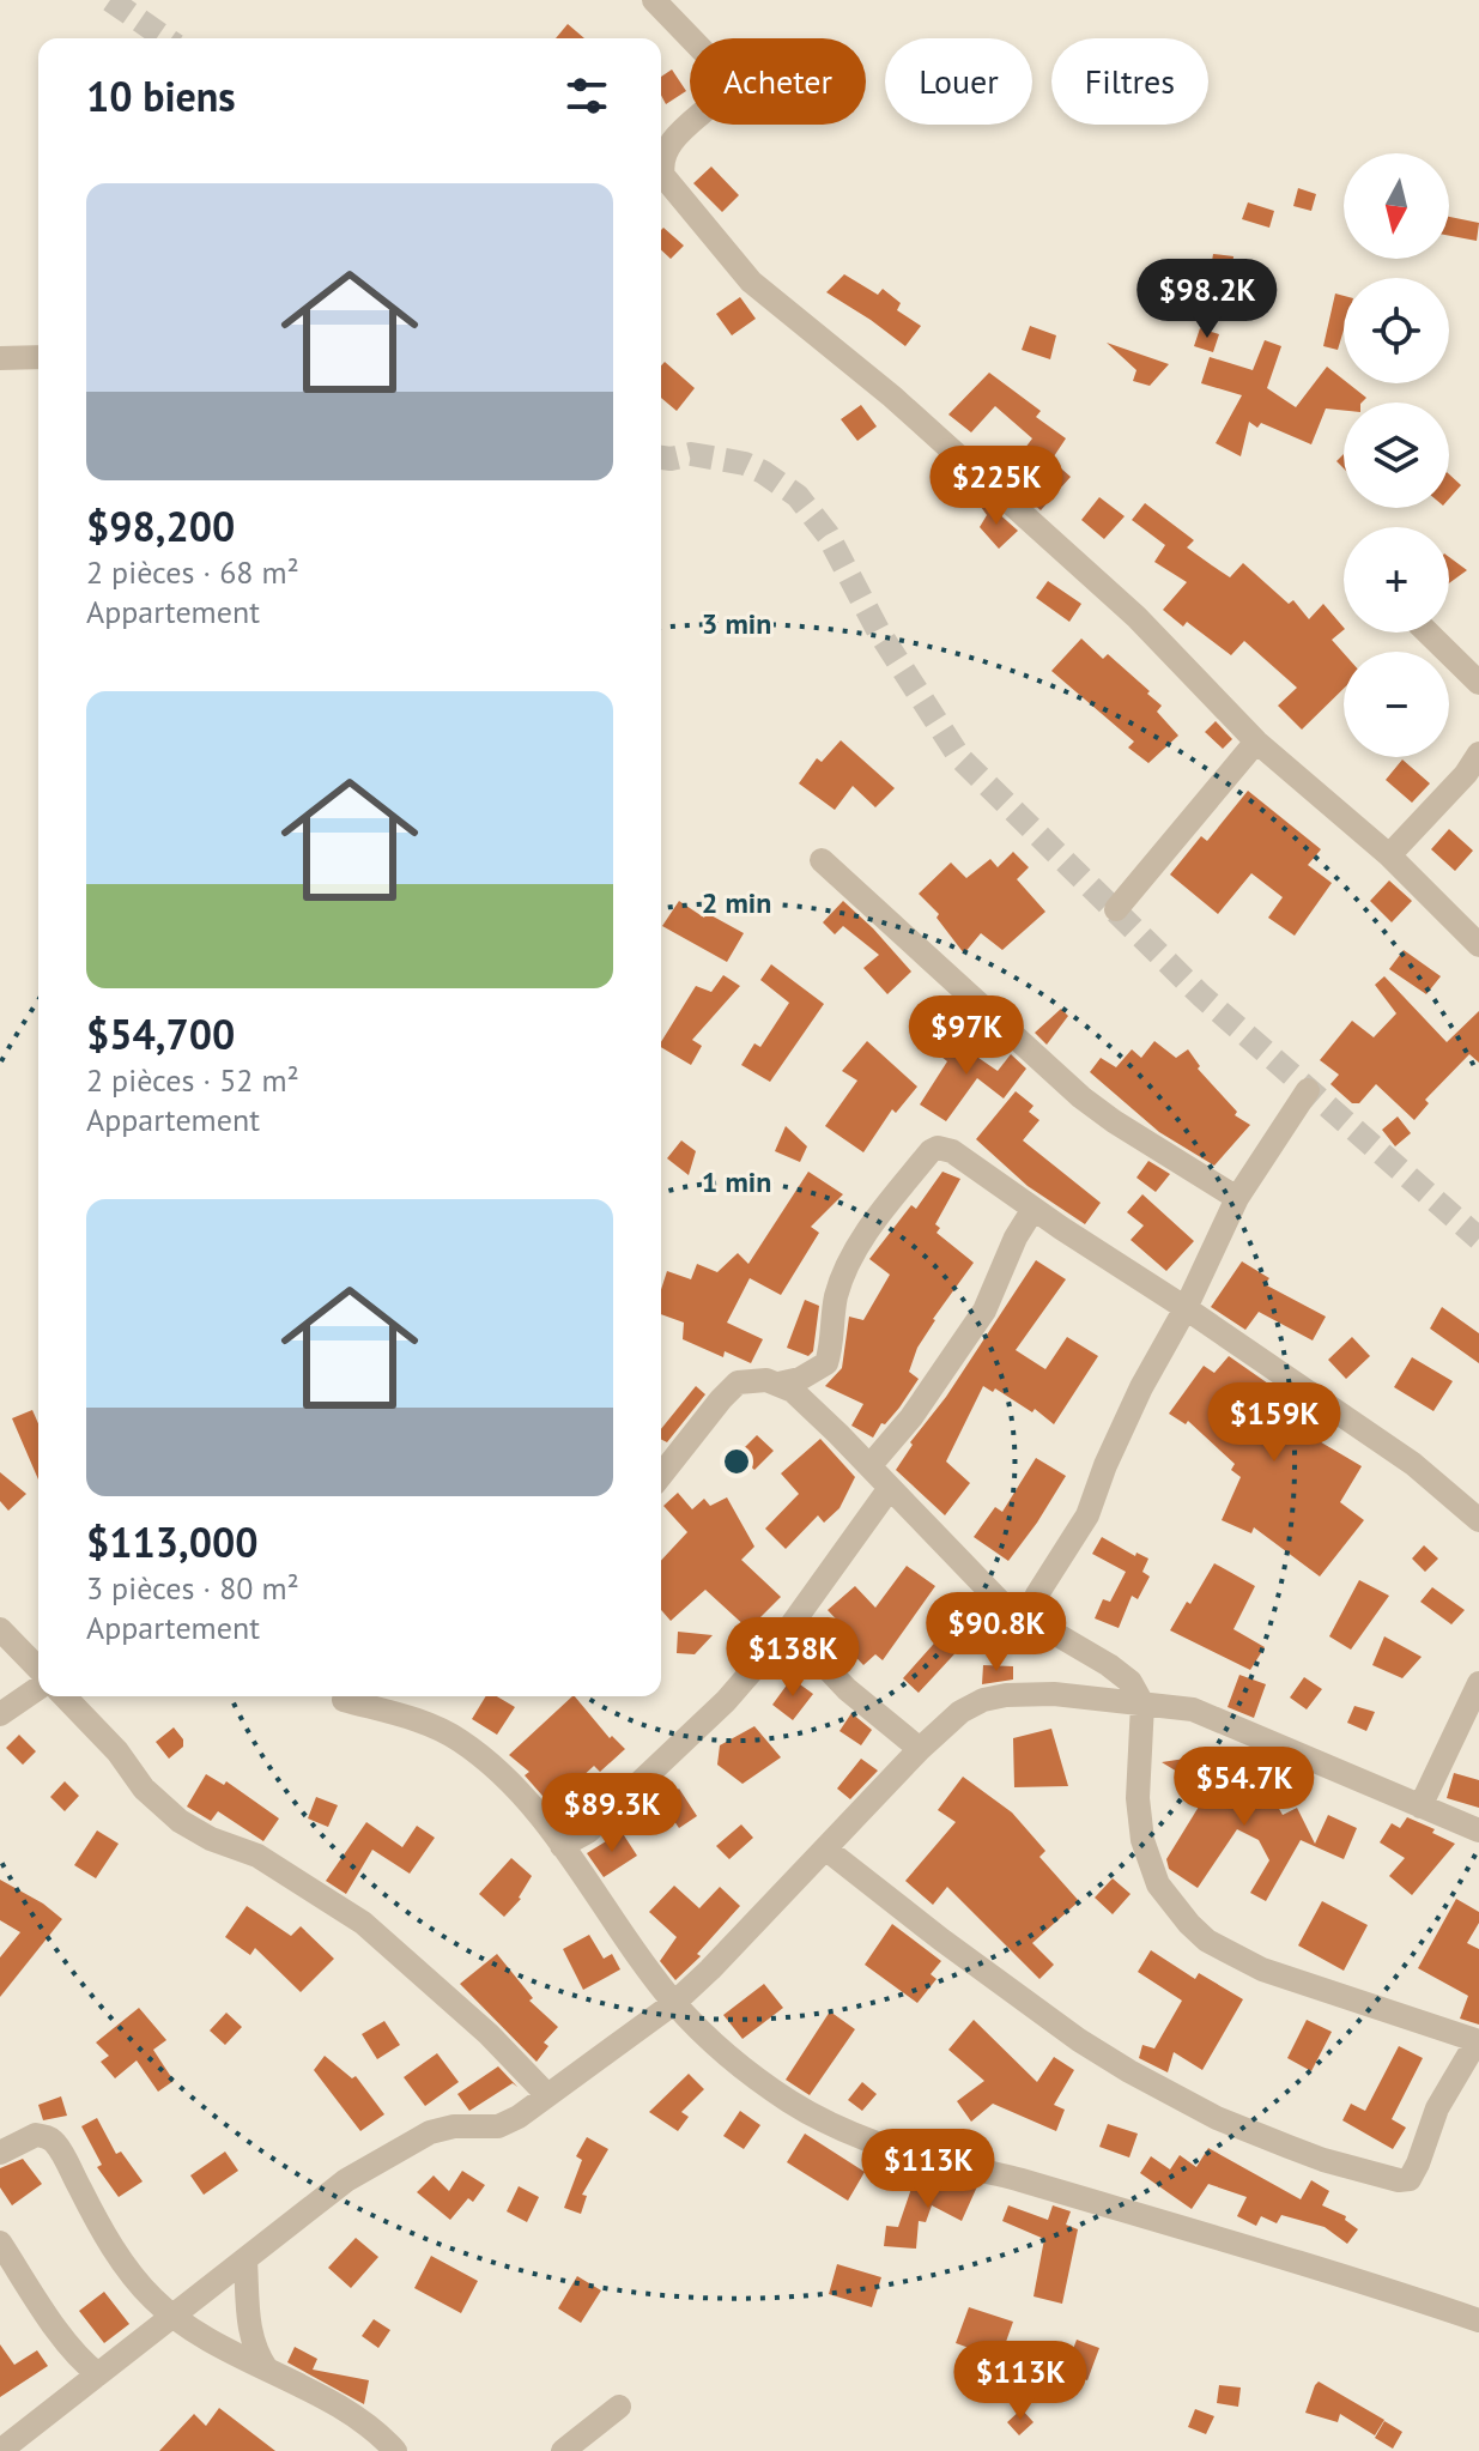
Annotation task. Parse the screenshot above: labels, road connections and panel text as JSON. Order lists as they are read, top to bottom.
{
  "north": "bottom",
  "page": {
    "chip": ["Acheter", "Louer", "Filtres"],
    "heading": "10 biens",
    "map_buttons": ["+", "−"],
    "list": [
      {
        "name": "$98,200",
        "note": "2 pièces · 68 m² · Appartement"
      },
      {
        "name": "$54,700",
        "note": "2 pièces · 52 m² · Appartement"
      },
      {
        "name": "$113,000",
        "note": "3 pièces · 80 m² · Appartement"
      }
    ],
    "price": [
      "$98.2K",
      "$225K",
      "$97K",
      "$159K",
      "$90.8K",
      "$138K",
      "$54.7K",
      "$89.3K",
      "$113K",
      "$113K"
    ]
  },
  "rings": ["3 min", "2 min", "1 min"]
}
